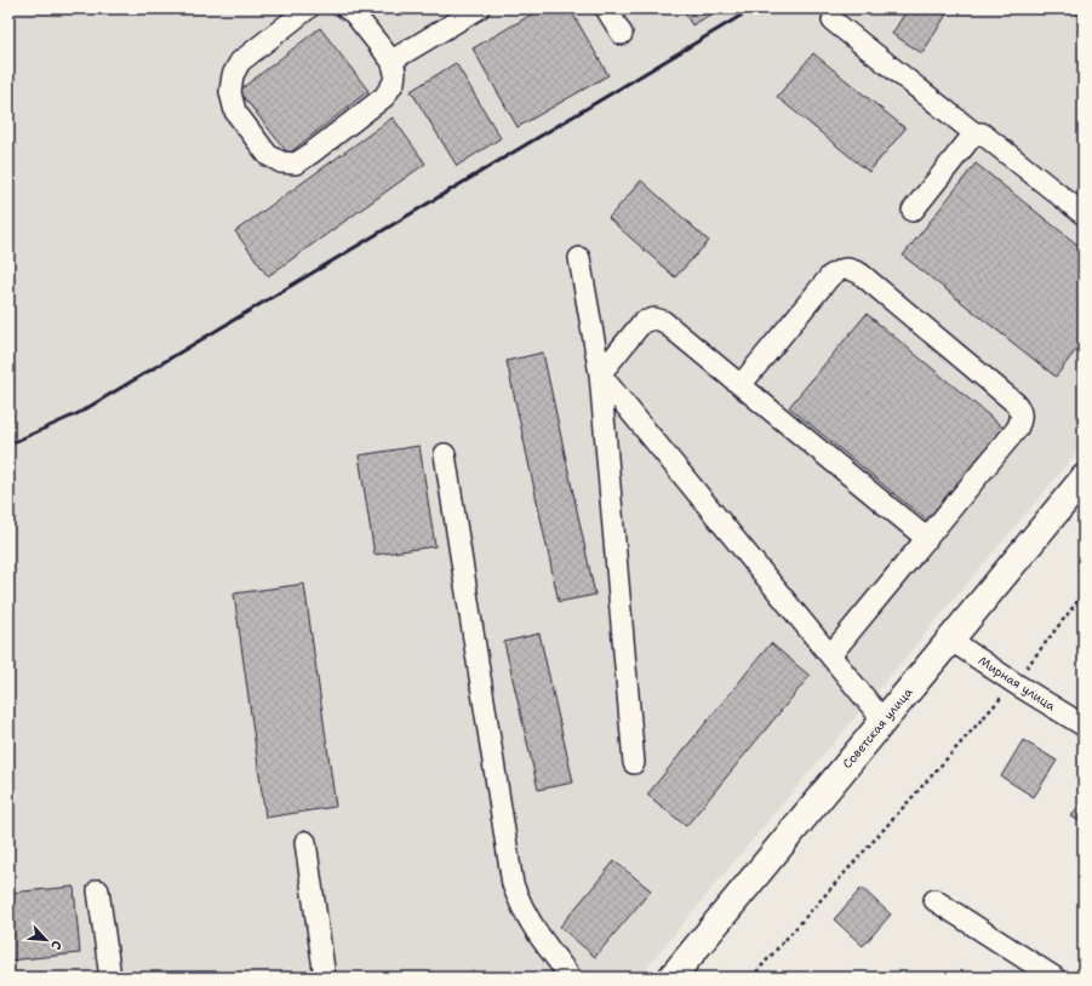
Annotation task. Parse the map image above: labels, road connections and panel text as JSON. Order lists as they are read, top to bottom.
{
  "streets": {
    "main road": ["Советская улица"],
    "street": ["Мирная улица"]
  },
  "crossings": [
    ["Мирная улица", "Советская улица"]
  ],
  "north": "bottom right"
}
